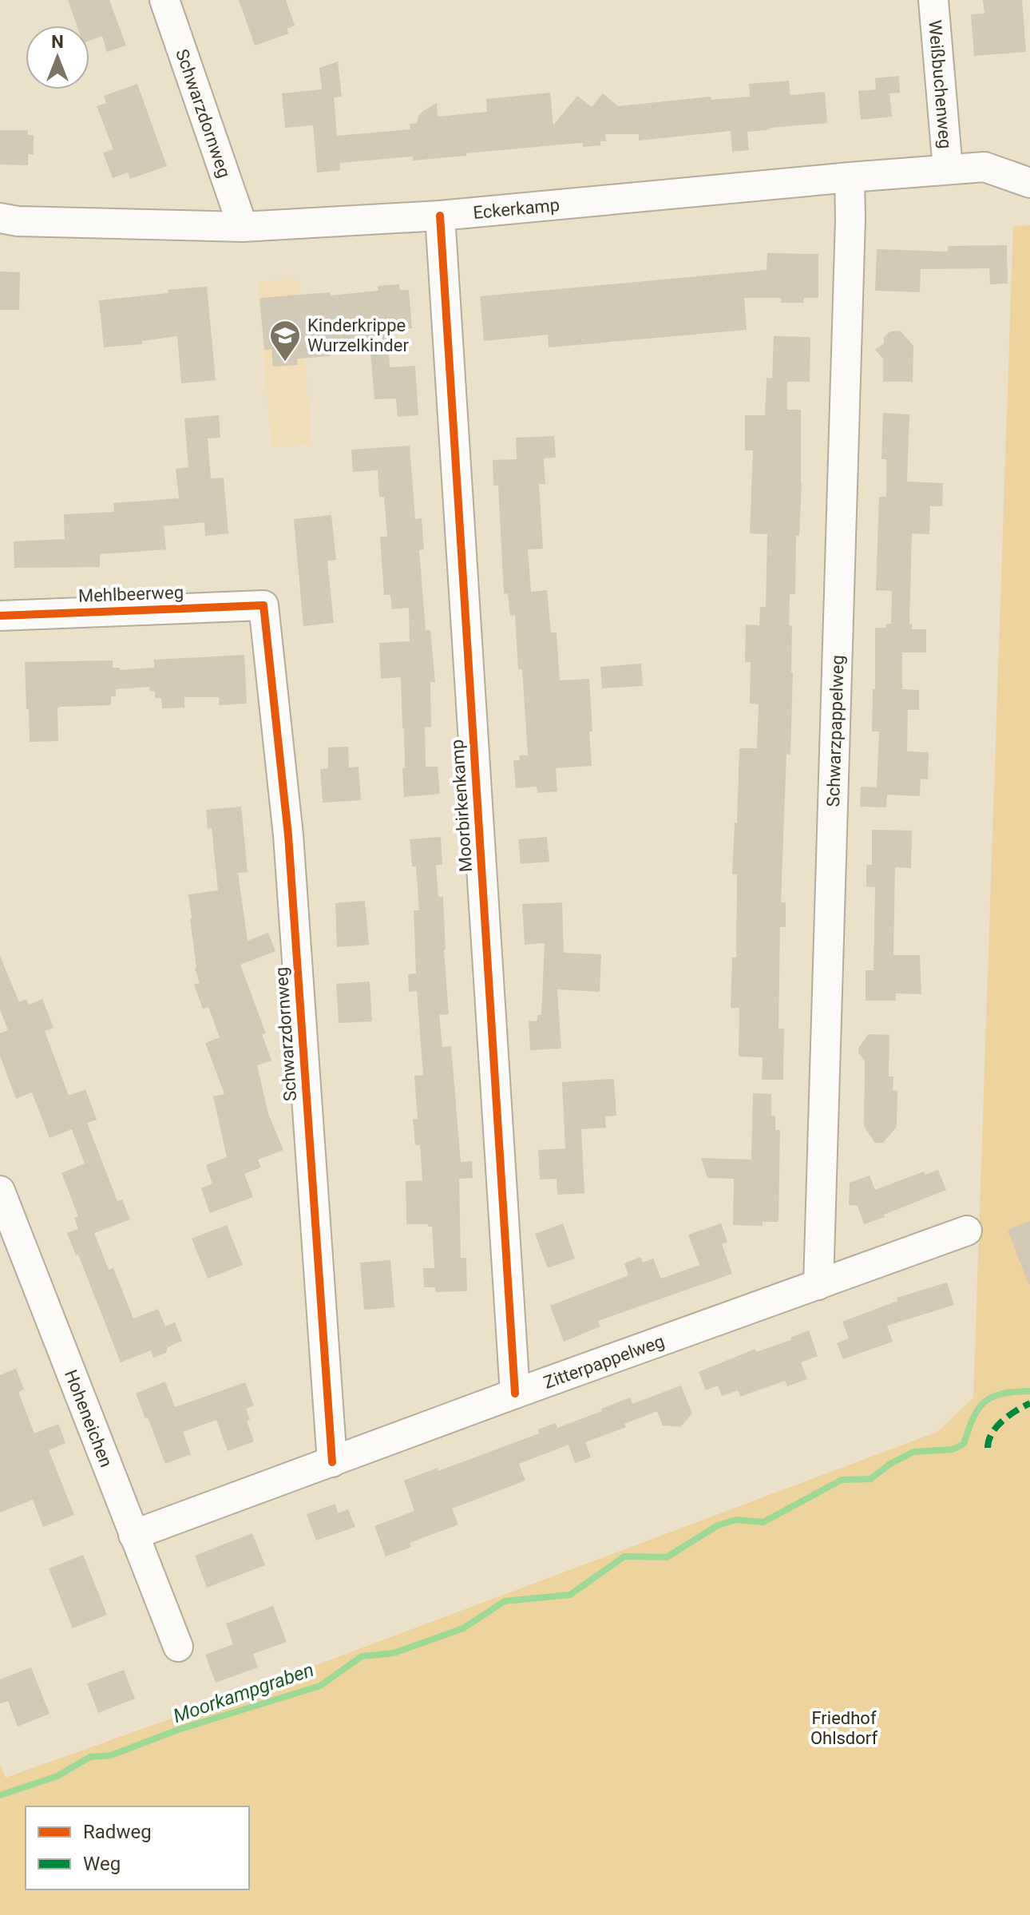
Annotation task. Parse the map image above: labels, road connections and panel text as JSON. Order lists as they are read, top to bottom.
{
  "streets": {
    "street": [
      "Weißbuchenweg",
      "Schwarzdornweg",
      "Eckerkamp",
      "Mehlbeerweg",
      "Schwarzpappelweg",
      "Moorbirkenkamp",
      "Zitterpappelweg",
      "Hoheneichen"
    ]
  },
  "crossings": [
    ["Weißbuchenweg", "Eckerkamp"],
    ["Schwarzdornweg", "Eckerkamp"],
    ["Schwarzdornweg", "Mehlbeerweg"],
    ["Schwarzdornweg", "Zitterpappelweg"],
    ["Eckerkamp", "Schwarzpappelweg"],
    ["Eckerkamp", "Moorbirkenkamp"],
    ["Schwarzpappelweg", "Zitterpappelweg"],
    ["Moorbirkenkamp", "Zitterpappelweg"],
    ["Zitterpappelweg", "Hoheneichen"]
  ],
  "water": ["Moorkampgraben"],
  "parks": ["Friedhof Ohlsdorf"],
  "places": {
    "school or university": ["Kinderkrippe Wurzelkinder"]
  },
  "legend": ["Radweg", "Weg"],
  "north": "top"
}
